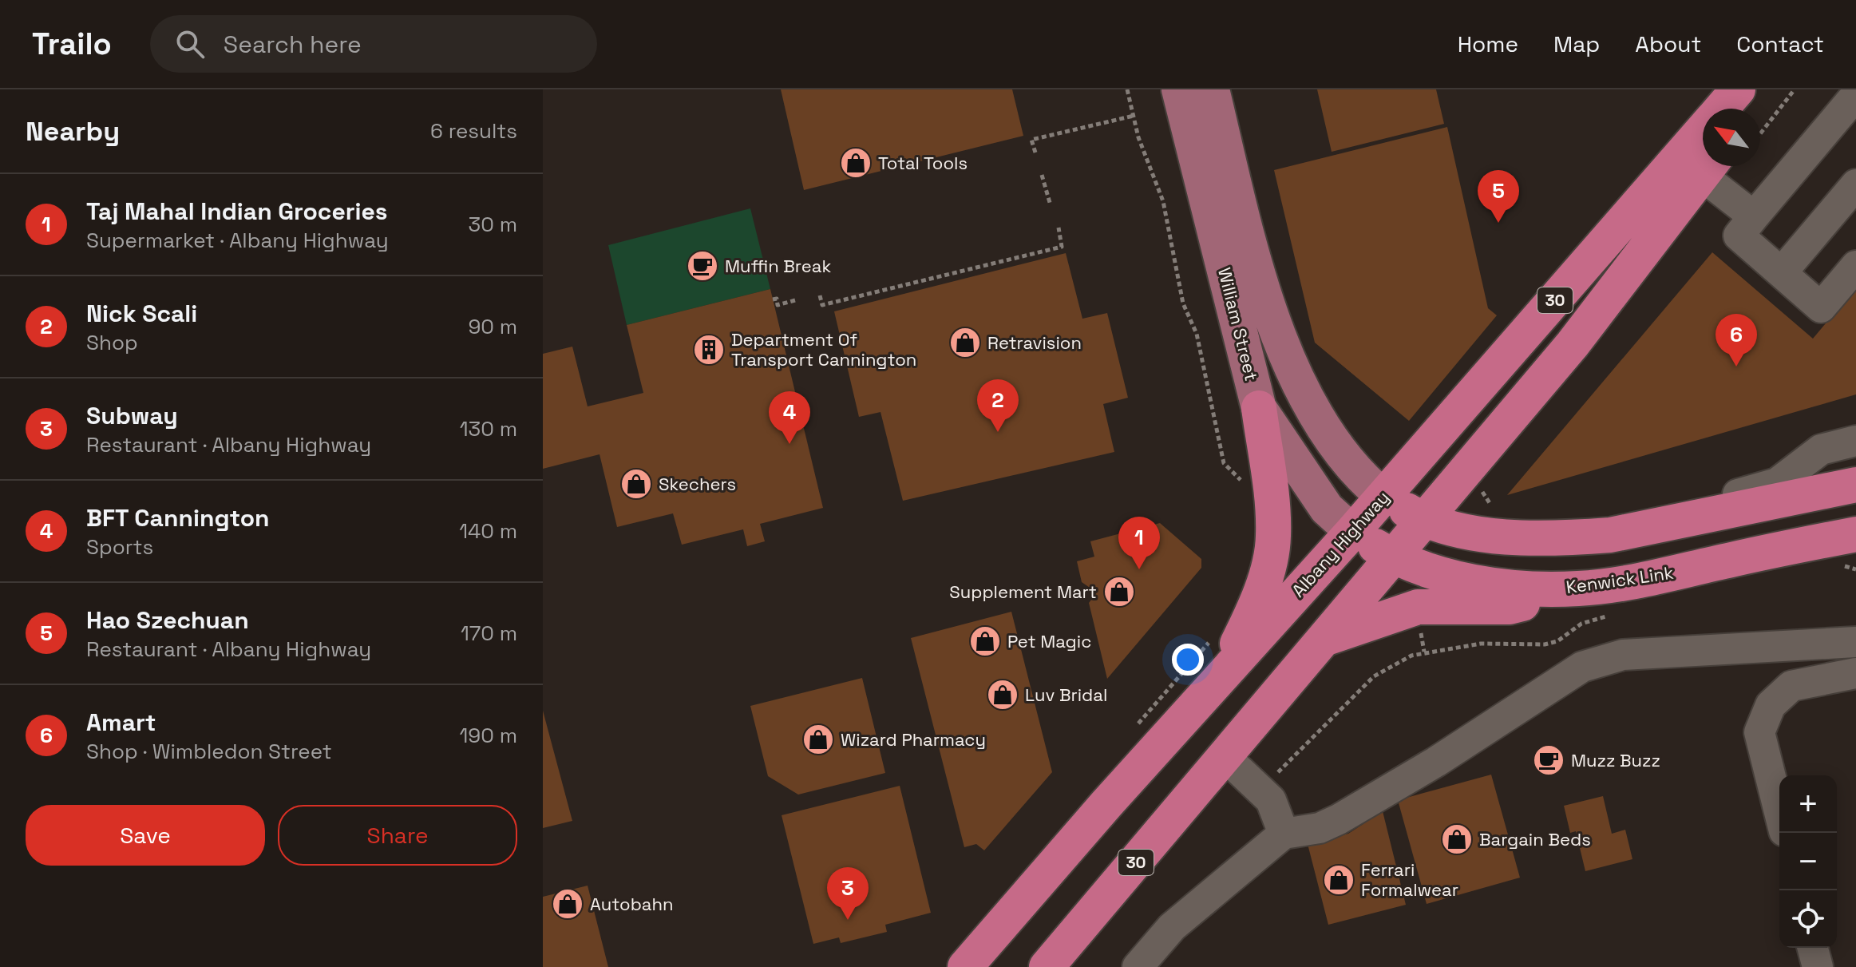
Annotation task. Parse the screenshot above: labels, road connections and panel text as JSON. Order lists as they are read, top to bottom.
{
  "streets": {
    "highway": ["30", "Albany Highway", "Kenwick Link"],
    "main road": ["William Street"]
  },
  "crossings": [
    ["30", "Kenwick Link"],
    ["William Street", "Albany Highway"],
    ["William Street", "Kenwick Link"],
    ["Albany Highway", "Kenwick Link"]
  ],
  "places": {
    "shop": [
      "Total Tools",
      "Retravision",
      "Skechers",
      "Supplement Mart",
      "Pet Magic",
      "Luv Bridal",
      "Wizard Pharmacy",
      "Bargain Beds",
      "Ferrari Formalwear",
      "Autobahn"
    ],
    "cafe": ["Muffin Break", "Muzz Buzz"],
    "building": ["Department Of Transport Cannington"]
  },
  "north": "top left",
  "page": {
    "header": "Trailo",
    "search": "Search here",
    "nav": [
      "Home",
      "Map",
      "About",
      "Contact"
    ],
    "heading": ["Nearby", "6 results"],
    "pins": [
      "5",
      "6",
      "2",
      "4",
      "1",
      "3"
    ],
    "list": [
      {
        "mark": "1",
        "name": "Taj Mahal Indian Groceries",
        "note": "Supermarket · Albany Highway",
        "value": "30 m"
      },
      {
        "mark": "2",
        "name": "Nick Scali",
        "note": "Shop",
        "value": "90 m"
      },
      {
        "mark": "3",
        "name": "Subway",
        "note": "Restaurant · Albany Highway",
        "value": "130 m"
      },
      {
        "mark": "4",
        "name": "BFT Cannington",
        "note": "Sports",
        "value": "140 m"
      },
      {
        "mark": "5",
        "name": "Hao Szechuan",
        "note": "Restaurant · Albany Highway",
        "value": "170 m"
      },
      {
        "mark": "6",
        "name": "Amart",
        "note": "Shop · Wimbledon Street",
        "value": "190 m"
      }
    ],
    "map_buttons": ["+", "−"],
    "buttons": ["Save", "Share"]
  }
}
